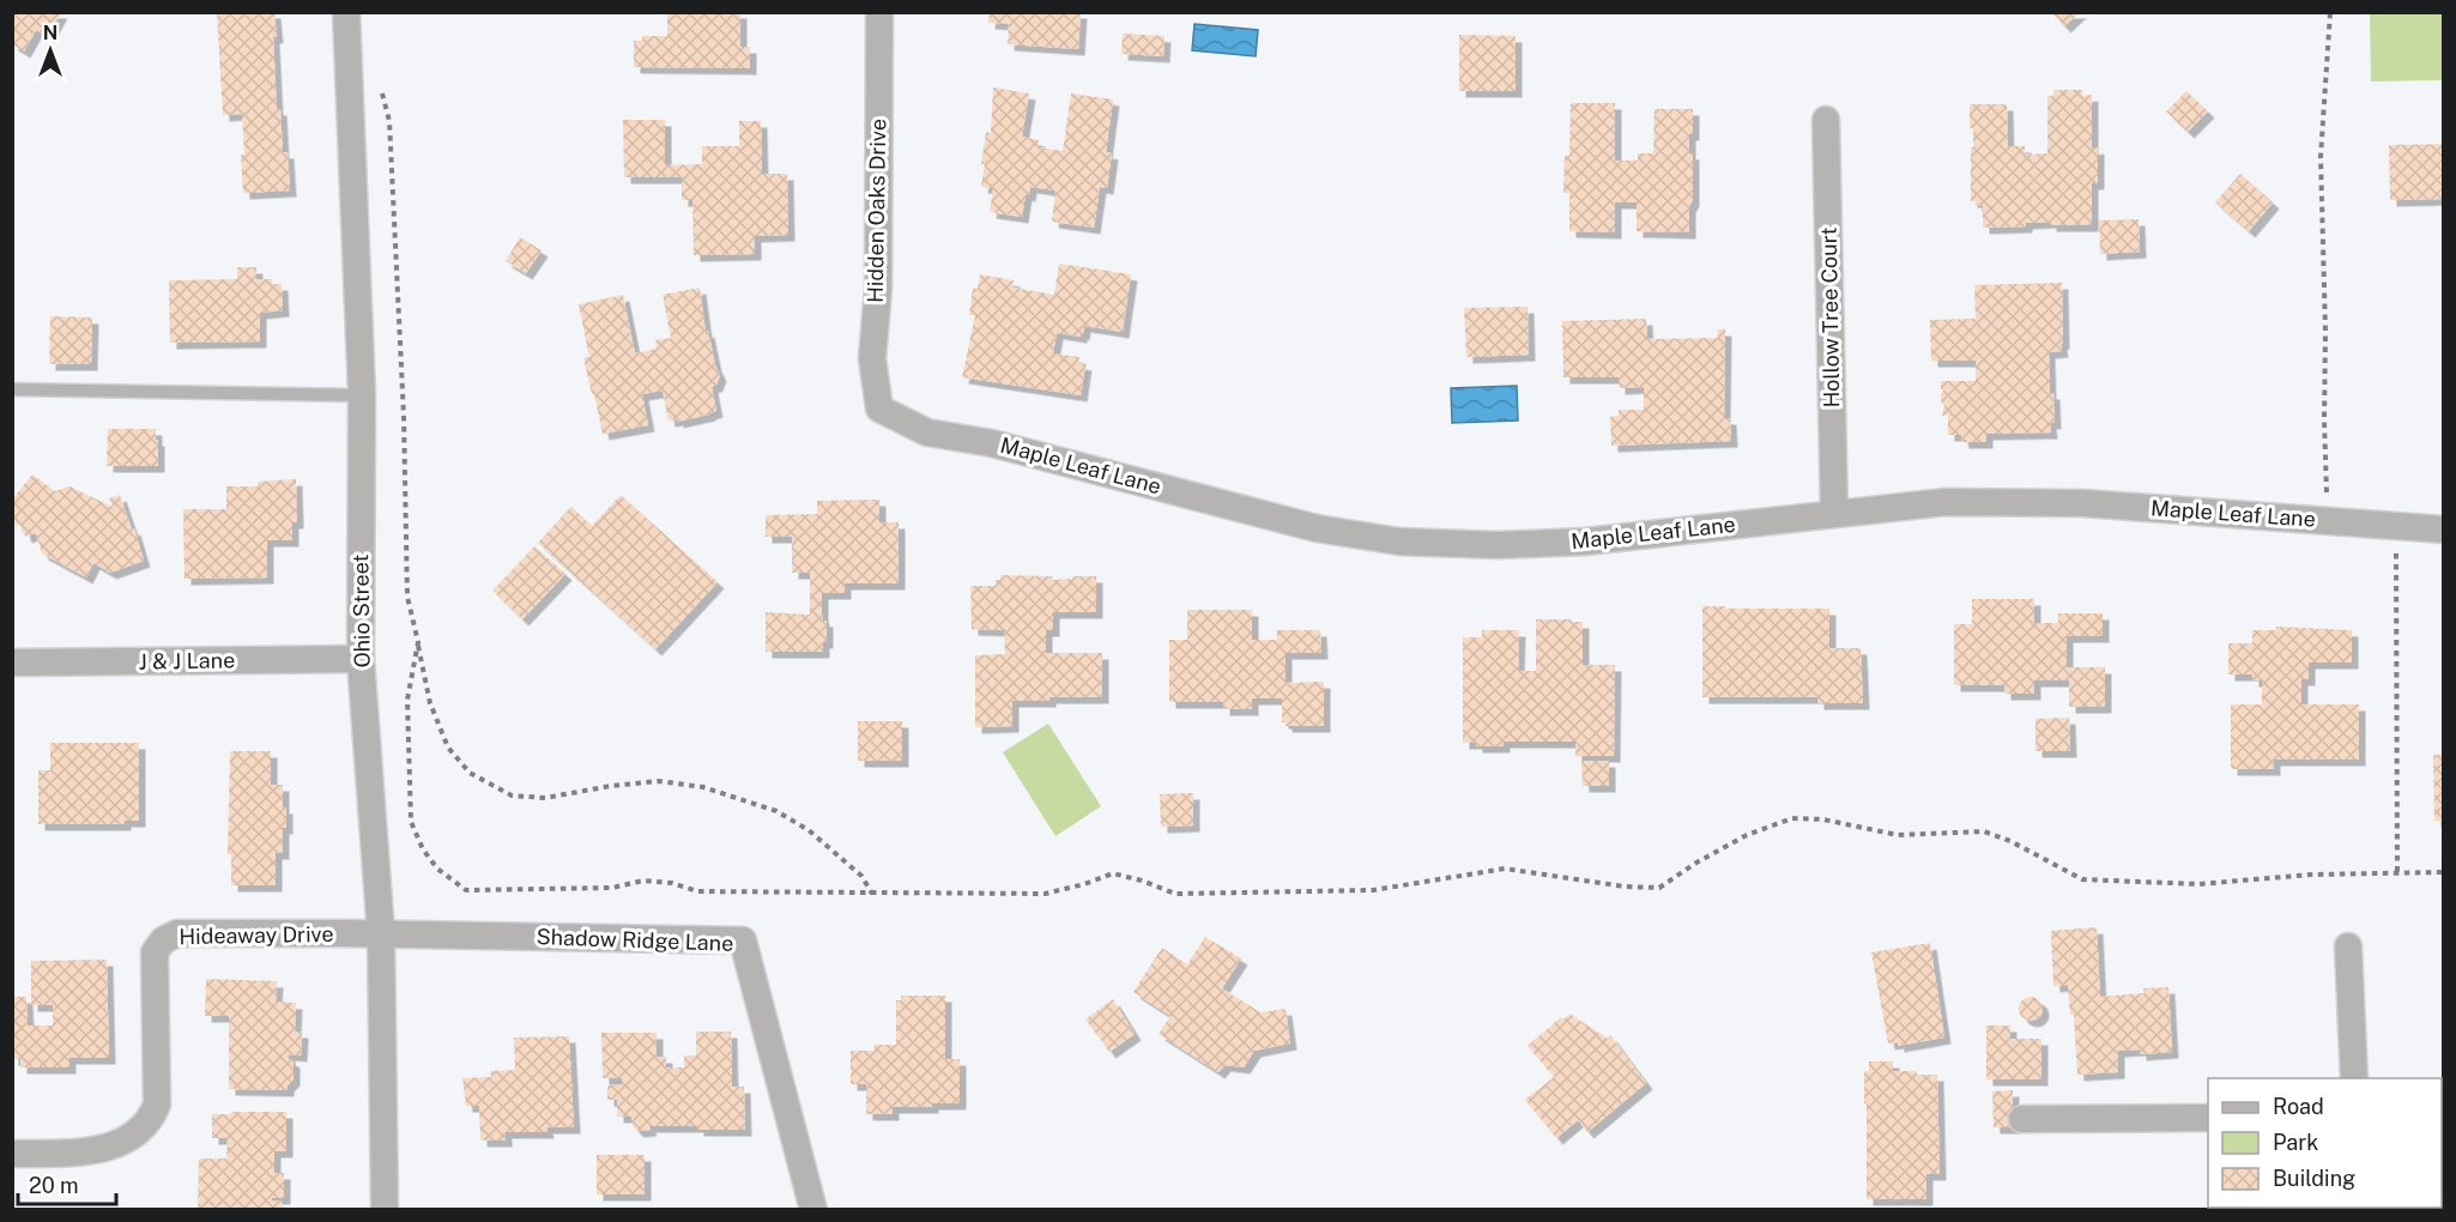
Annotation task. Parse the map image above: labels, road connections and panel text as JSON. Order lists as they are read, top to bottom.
{
  "streets": {
    "street": [
      "Hidden Oaks Drive",
      "Hollow Tree Court",
      "Maple Leaf Lane",
      "Ohio Street",
      "J & J Lane",
      "Hideaway Drive",
      "Shadow Ridge Lane"
    ]
  },
  "crossings": [
    ["Hidden Oaks Drive", "Maple Leaf Lane"],
    ["Hollow Tree Court", "Maple Leaf Lane"],
    ["Ohio Street", "J & J Lane"],
    ["Ohio Street", "Hideaway Drive"],
    ["Ohio Street", "Shadow Ridge Lane"],
    ["Hideaway Drive", "Shadow Ridge Lane"]
  ],
  "legend": ["Road", "Park", "Building"],
  "scale_bar": "20 m",
  "north": "top"
}
